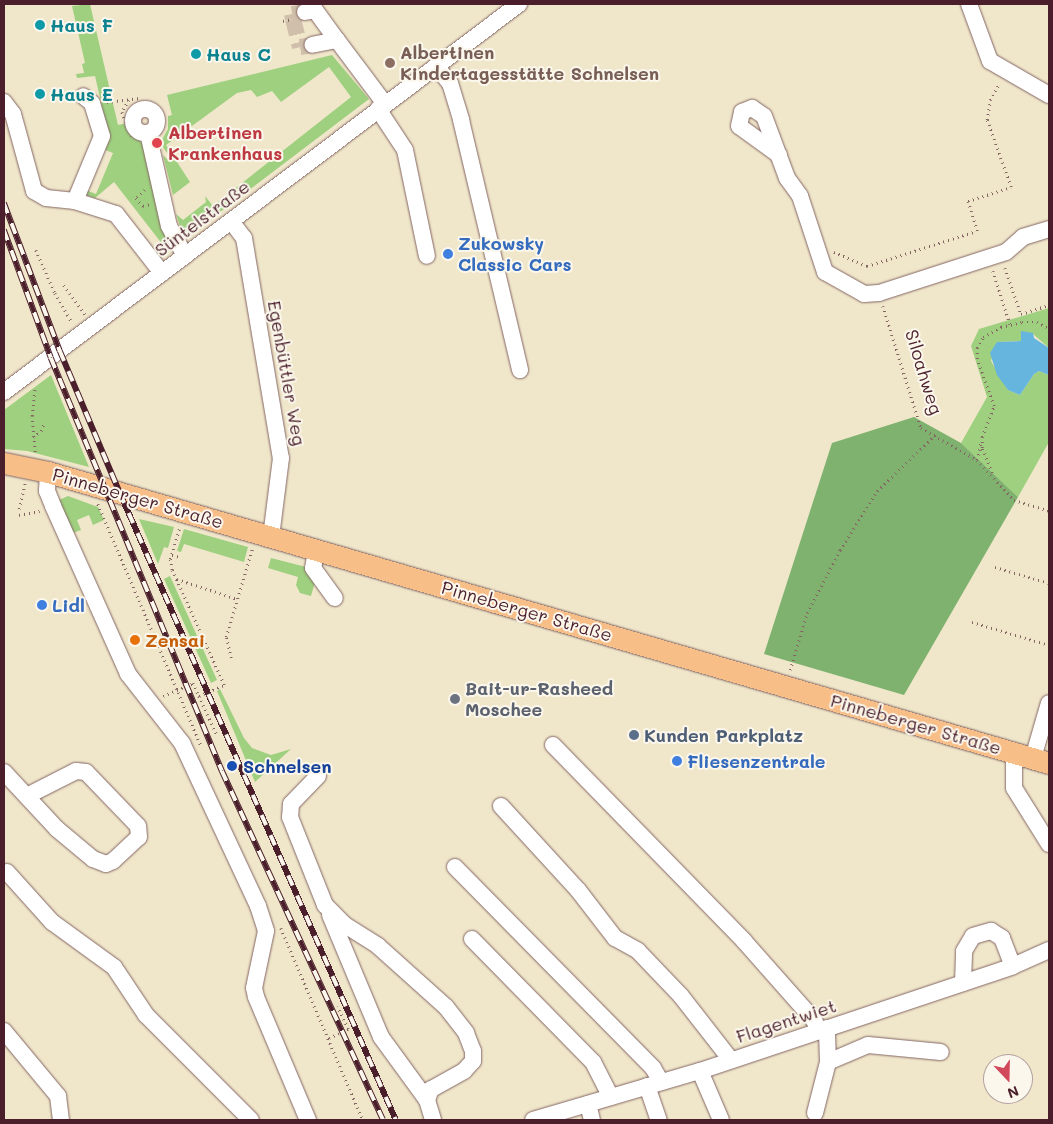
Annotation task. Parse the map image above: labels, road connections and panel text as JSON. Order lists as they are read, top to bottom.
{
  "streets": {
    "main road": ["Pinneberger Straße"],
    "street": ["Süntelstraße", "Egenbüttler Weg", "Flagentwiet"],
    "path": ["Siloahweg"]
  },
  "crossings": [
    ["Süntelstraße", "Egenbüttler Weg"],
    ["Egenbüttler Weg", "Pinneberger Straße"]
  ],
  "places": [
    "Haus F",
    "Haus C",
    "Albertinen Kindertagesstätte Schnelsen",
    "Haus E",
    "Albertinen Krankenhaus",
    "Zukowsky Classic Cars",
    "Lidl",
    "Zensai",
    "Bait-ur-Rasheed Moschee",
    "Kunden Parkplatz",
    "Fliesenzentrale",
    "Schnelsen"
  ],
  "north": "bottom"
}
